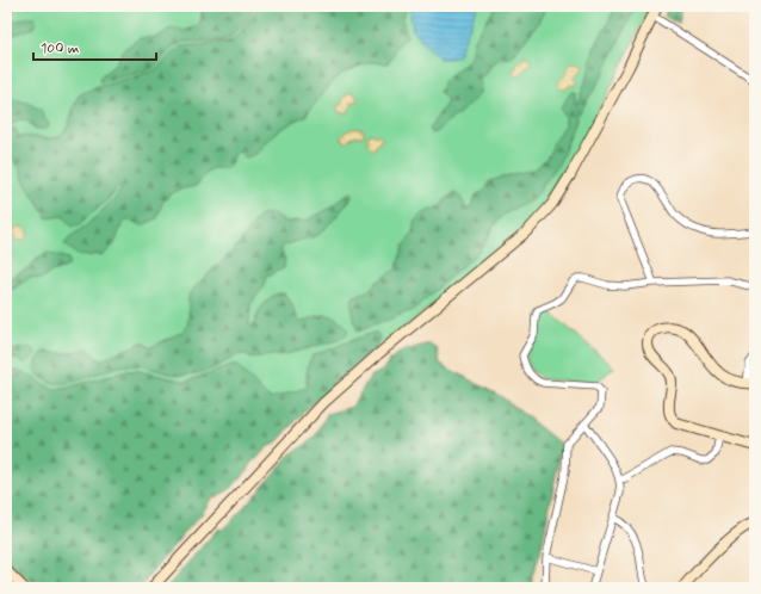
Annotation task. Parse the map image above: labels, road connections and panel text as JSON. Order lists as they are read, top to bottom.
{
  "scale_bar": "100 m"
}
